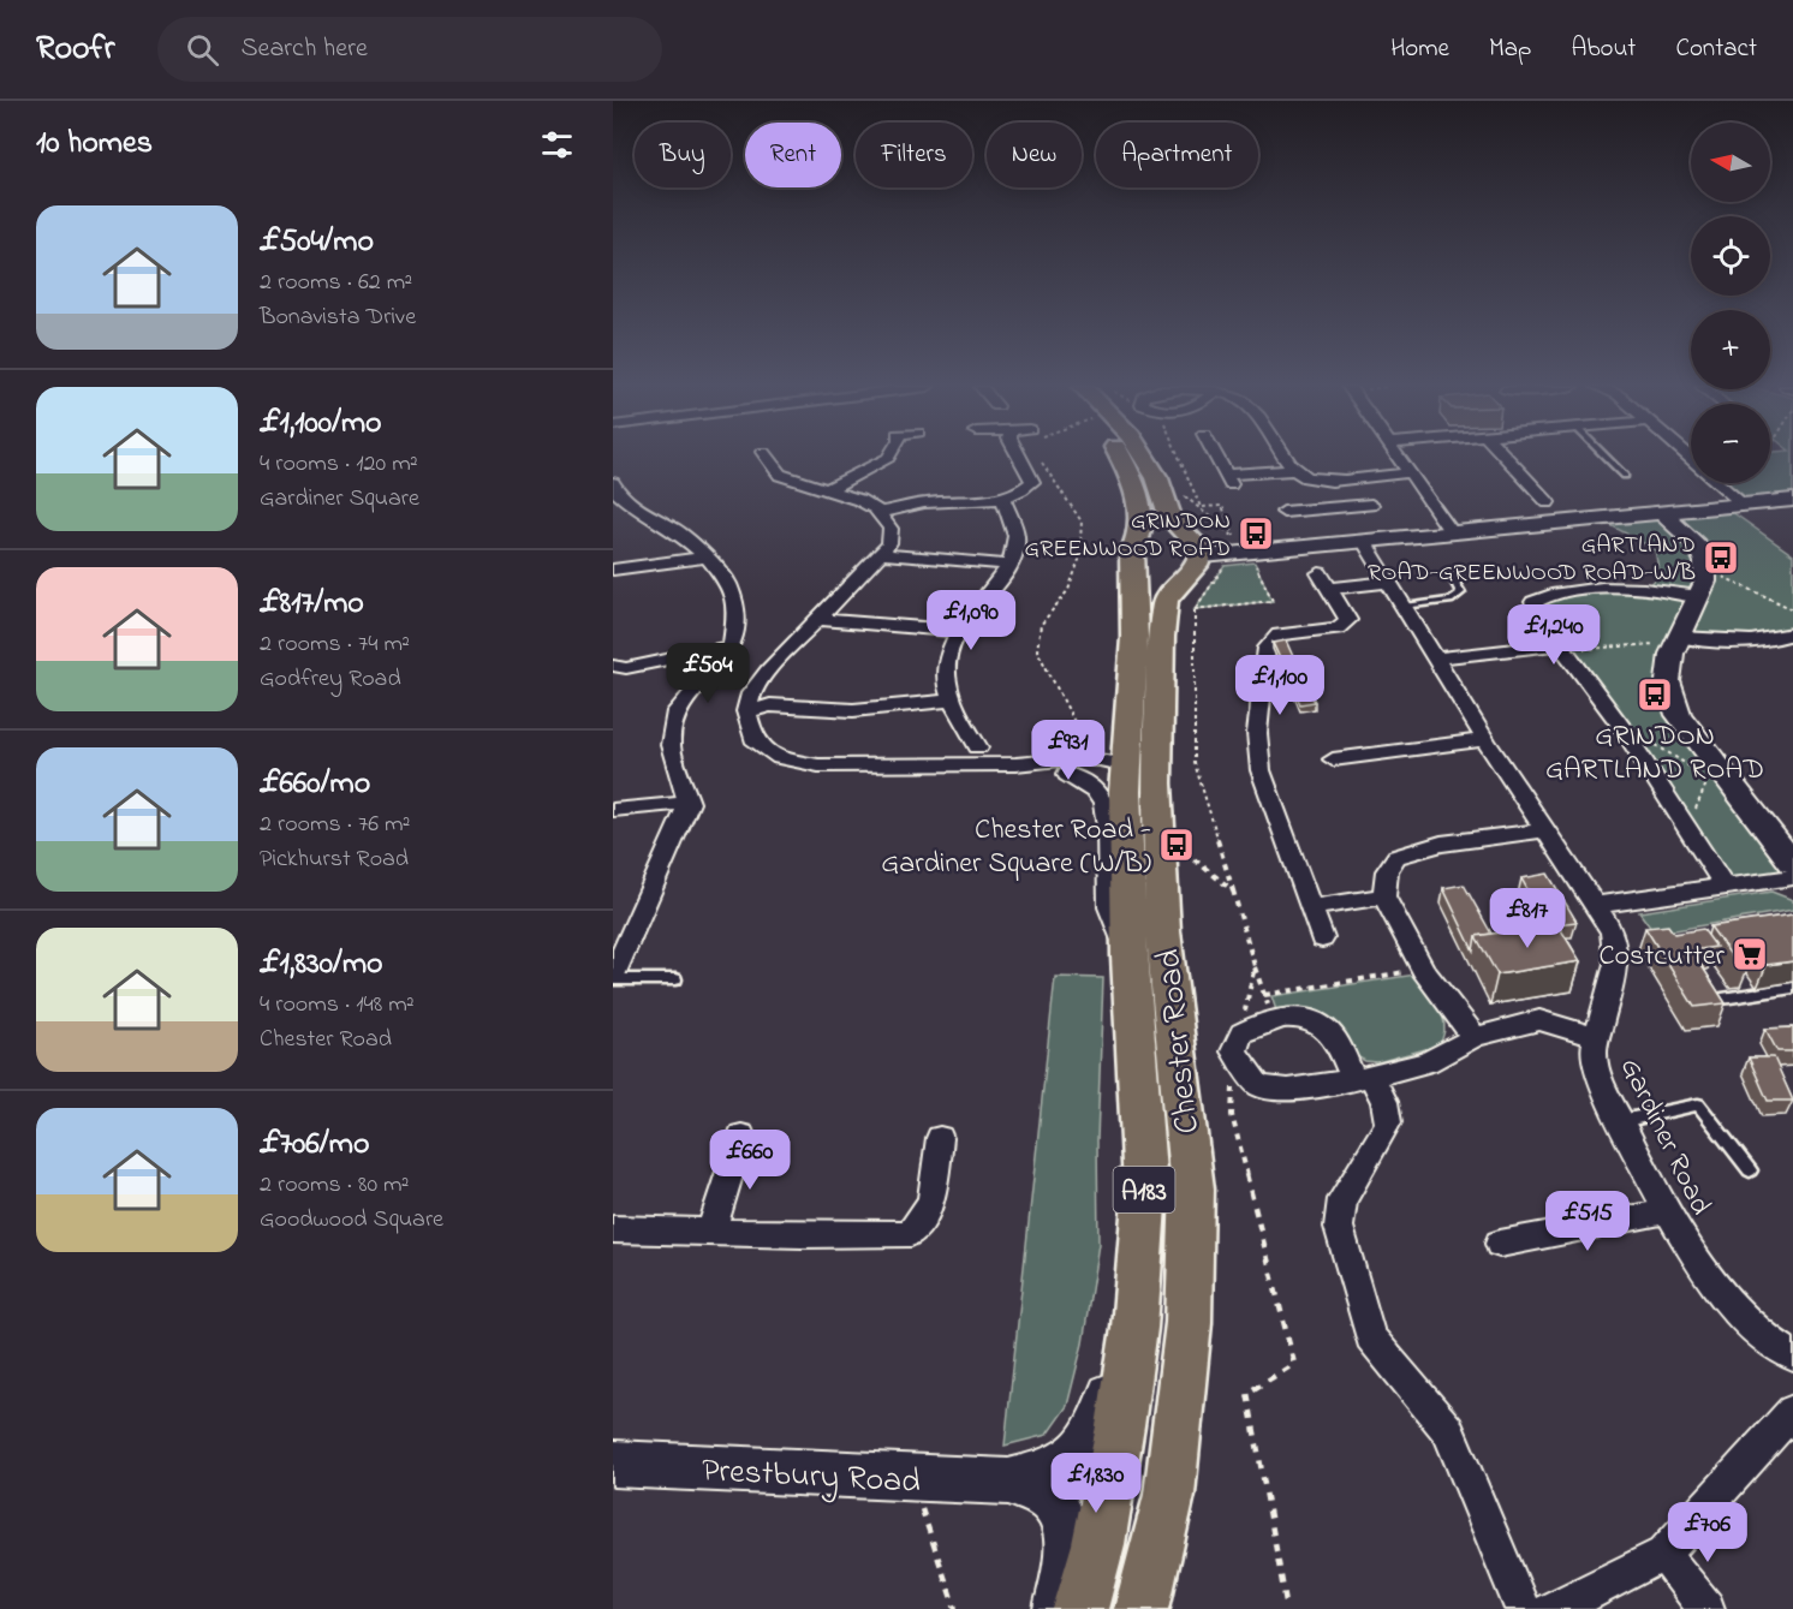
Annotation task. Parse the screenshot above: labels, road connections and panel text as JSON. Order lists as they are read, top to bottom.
{
  "streets": {
    "main road": ["Chester Road", "A183"],
    "street": ["Gardiner Road", "Prestbury Road"]
  },
  "crossings": [
    ["Chester Road", "Prestbury Road"]
  ],
  "places": {
    "bus stop": [
      "GRINDON GREENWOOD ROAD",
      "GARTLAND ROAD-GREENWOOD ROAD-W/B",
      "GRINDON GARTLAND ROAD",
      "Chester Road - Gardiner Square (W/B)"
    ],
    "supermarket": ["Costcutter"]
  },
  "north": "left",
  "page": {
    "header": "Roofr",
    "search": "Search here",
    "nav": [
      "Home",
      "Map",
      "About",
      "Contact"
    ],
    "heading": "10 homes",
    "map_buttons": ["+", "−"],
    "chip": [
      "Buy",
      "Rent",
      "Filters",
      "New",
      "Apartment"
    ],
    "list": [
      {
        "name": "£504/mo",
        "note": "2 rooms · 62 m² · Bonavista Drive"
      },
      {
        "name": "£1,100/mo",
        "note": "4 rooms · 120 m² · Gardiner Square"
      },
      {
        "name": "£817/mo",
        "note": "2 rooms · 74 m² · Godfrey Road"
      },
      {
        "name": "£660/mo",
        "note": "2 rooms · 76 m² · Pickhurst Road"
      },
      {
        "name": "£1,830/mo",
        "note": "4 rooms · 148 m² · Chester Road"
      },
      {
        "name": "£706/mo",
        "note": "2 rooms · 80 m² · Goodwood Square"
      }
    ],
    "price": [
      "£1,090",
      "£1,240",
      "£504",
      "£1,100",
      "£931",
      "£817",
      "£660",
      "£515",
      "£1,830",
      "£706"
    ]
  }
}
